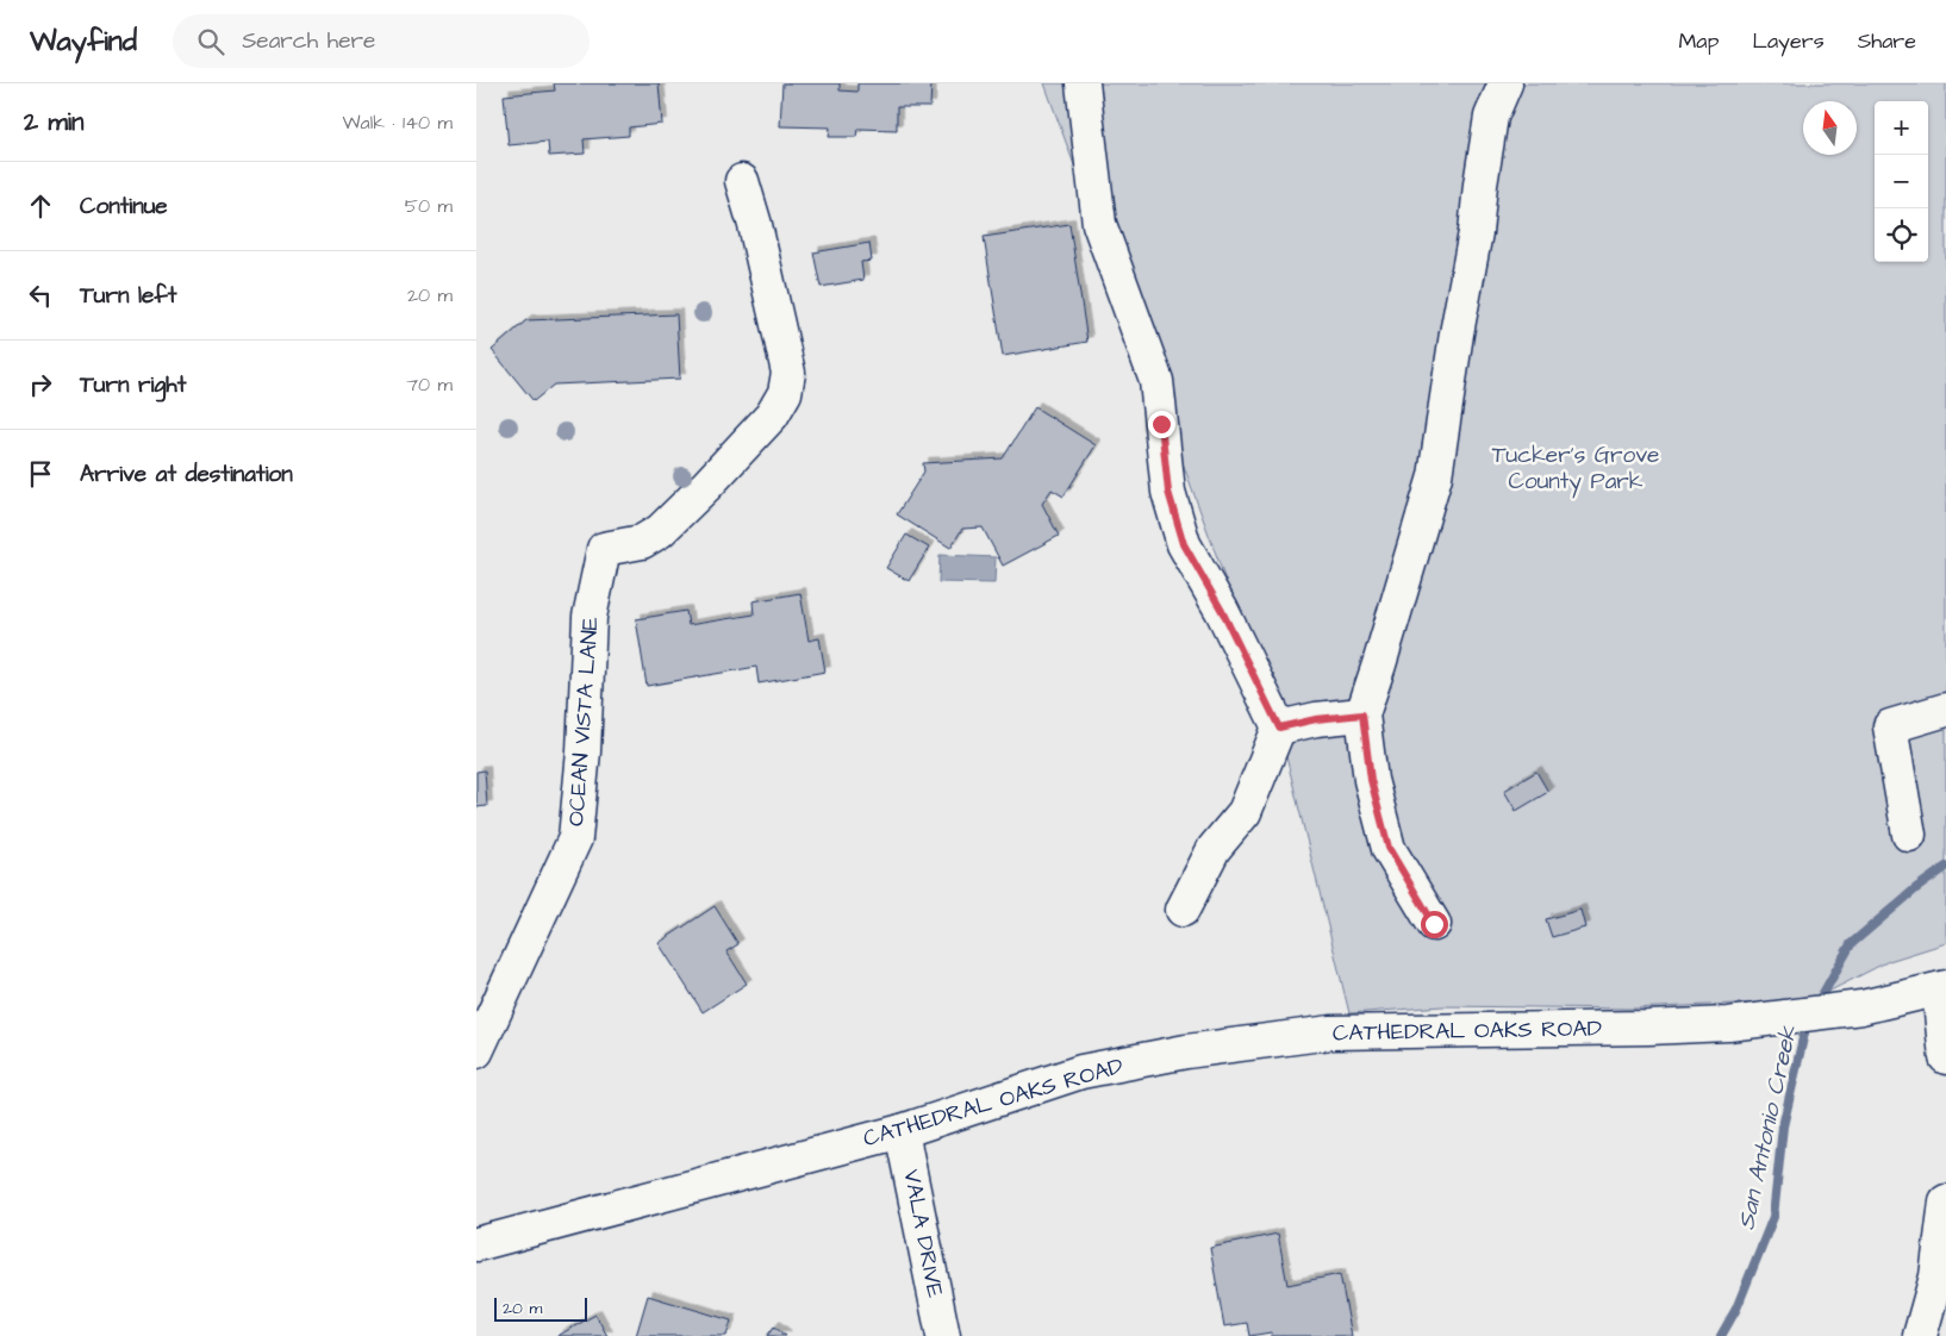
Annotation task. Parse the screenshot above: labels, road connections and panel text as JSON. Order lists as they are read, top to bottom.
{
  "streets": {
    "main road": ["OCEAN VISTA LANE", "CATHEDRAL OAKS ROAD", "VALA DRIVE"]
  },
  "crossings": [
    ["CATHEDRAL OAKS ROAD", "VALA DRIVE"]
  ],
  "water": ["San Antonio Creek"],
  "parks": ["Tucker's Grove County Park"],
  "scale_bar": "20 m",
  "north": "top",
  "page": {
    "header": "Wayfind",
    "search": "Search here",
    "nav": ["Map", "Layers", "Share"],
    "heading": ["2 min", "Walk · 140 m"],
    "map_buttons": ["+", "−"],
    "list": [
      ["Continue", "50 m"],
      ["Turn left", "20 m"],
      ["Turn right", "70 m"],
      "Arrive at destination"
    ],
    "scale": "20 m"
  }
}
